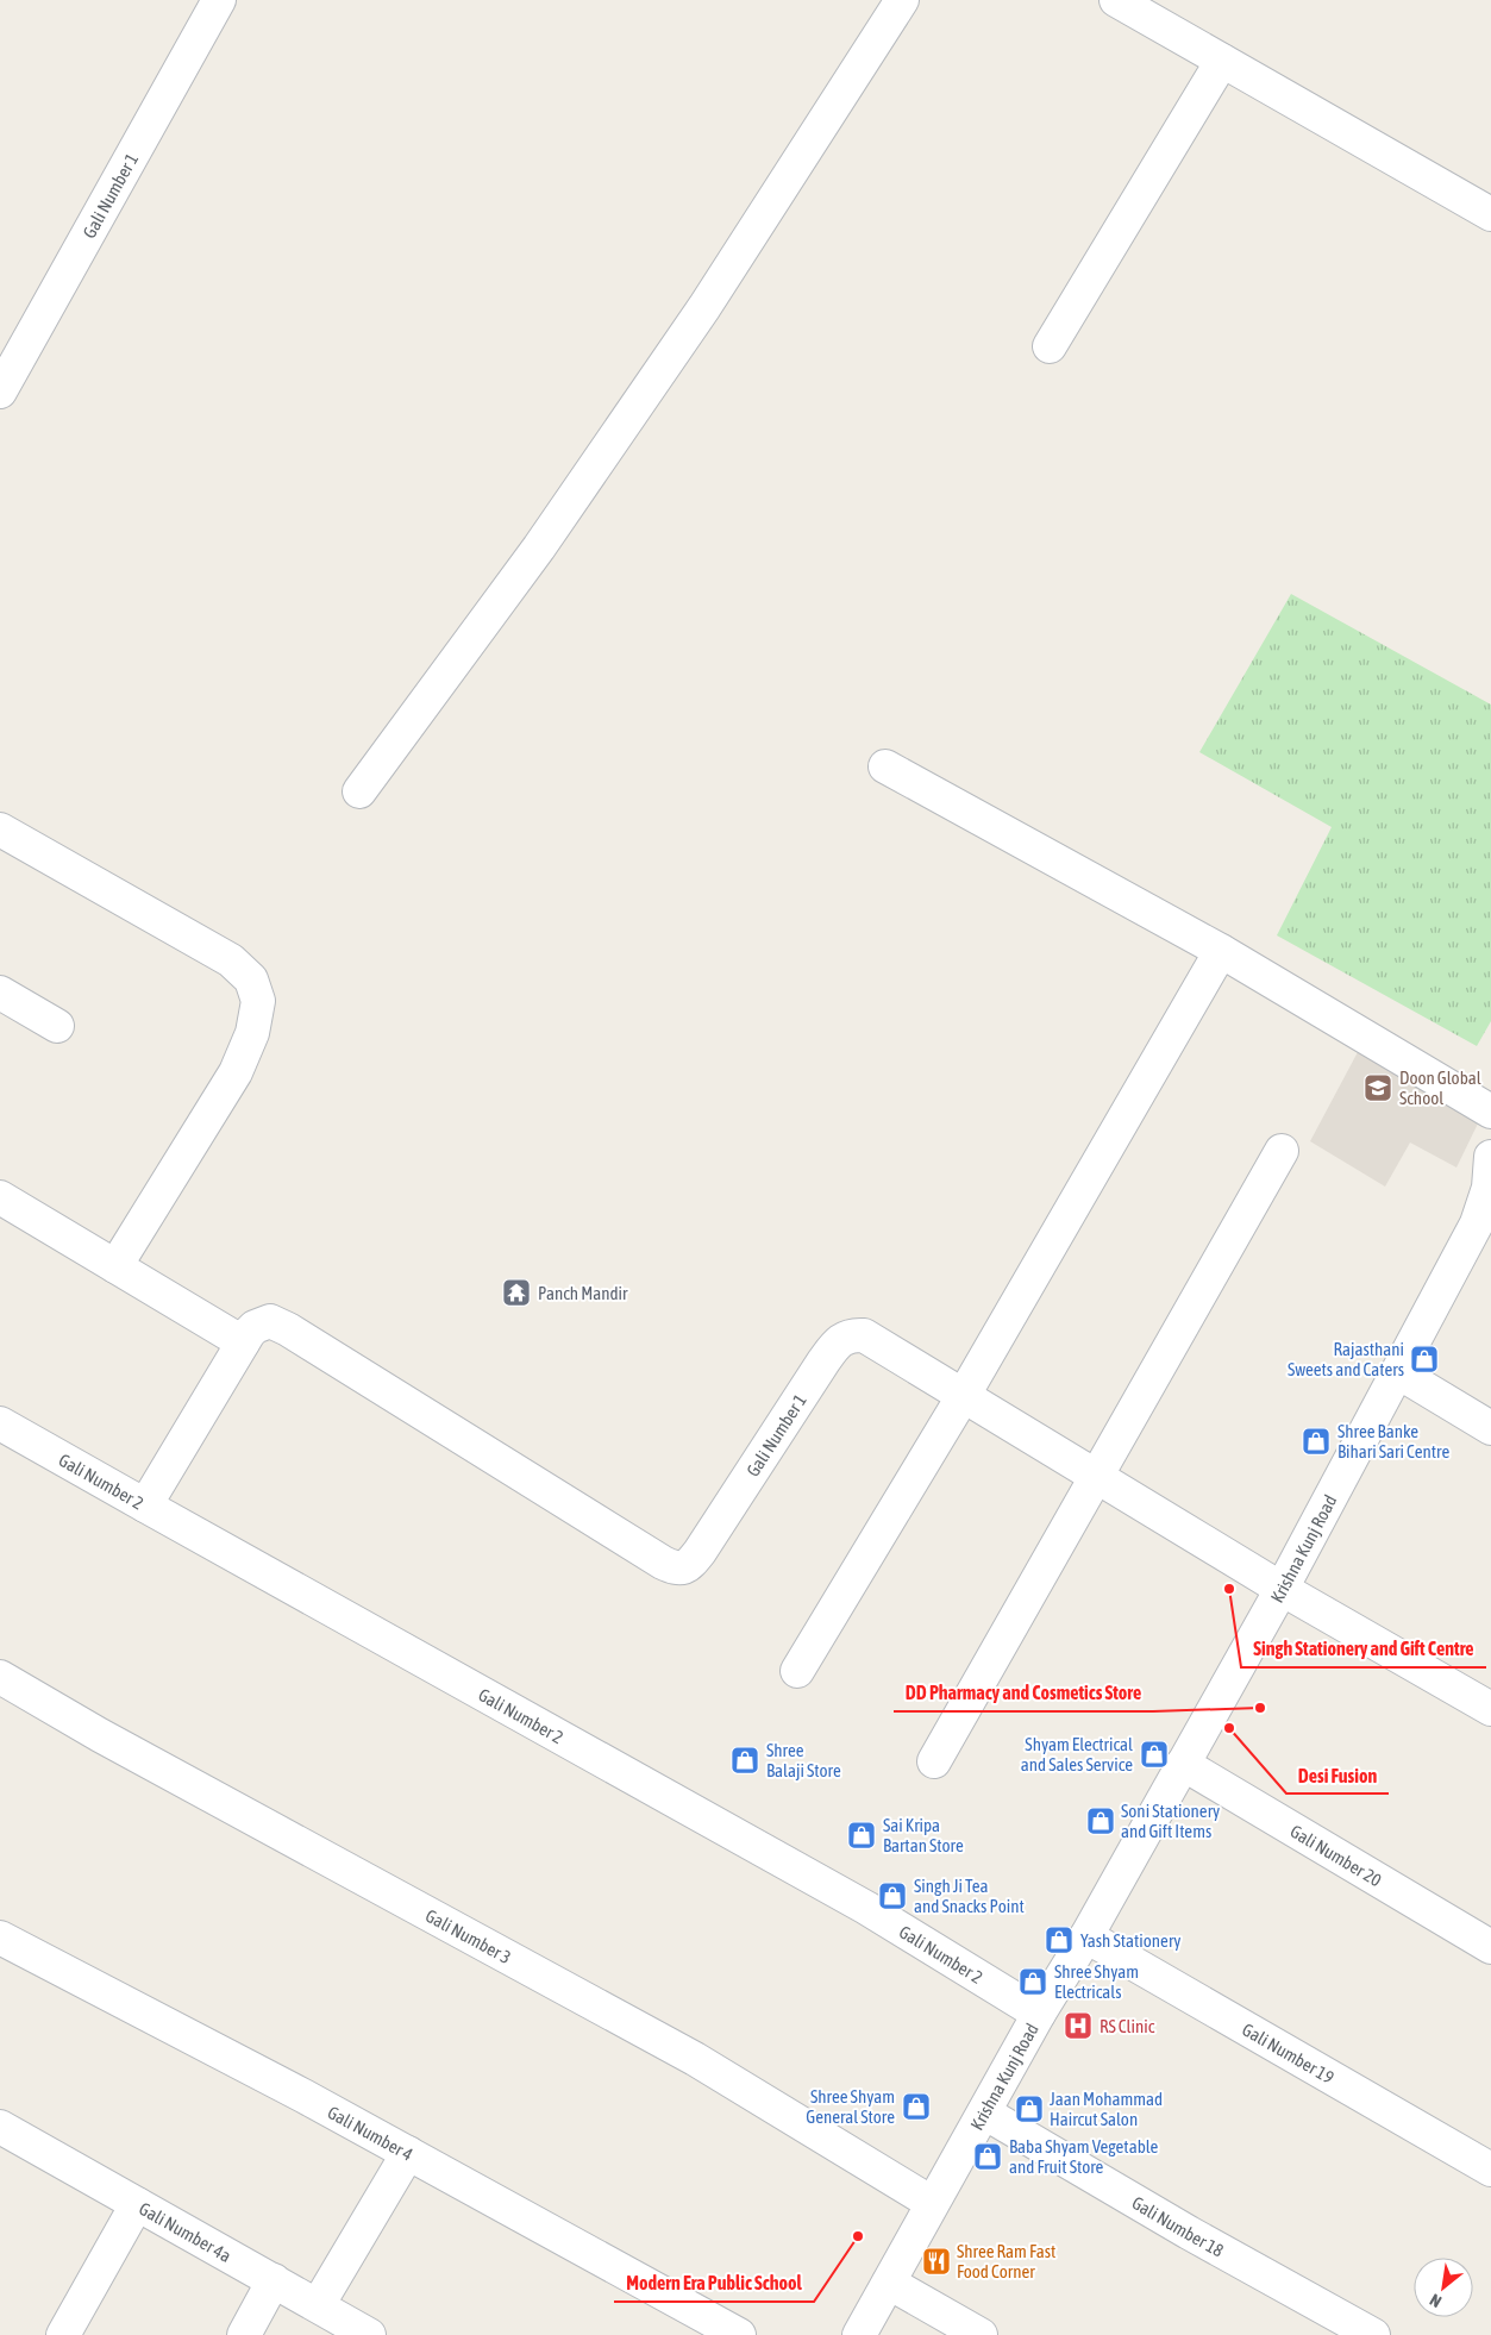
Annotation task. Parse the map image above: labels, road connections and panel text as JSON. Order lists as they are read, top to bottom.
{
  "streets": {
    "street": [
      "Gali Number 1",
      "Gali Number 2",
      "Krishna Kunj Road",
      "Gali Number 20",
      "Gali Number 3",
      "Gali Number 19",
      "Gali Number 4",
      "Gali Number 18",
      "Gali Number 4a"
    ]
  },
  "crossings": [
    ["Gali Number 1", "Krishna Kunj Road"],
    ["Gali Number 2", "Krishna Kunj Road"],
    ["Krishna Kunj Road", "Gali Number 20"],
    ["Krishna Kunj Road", "Gali Number 3"],
    ["Krishna Kunj Road", "Gali Number 19"],
    ["Krishna Kunj Road", "Gali Number 18"]
  ],
  "places": {
    "school or university": ["Doon Global School"],
    "temple": ["Panch Mandir"],
    "shop": [
      "Rajasthani Sweets and Caters",
      "Shree Banke Bihari Sari Centre",
      "Shyam Electrical and Sales Service",
      "Shree Balaji Store",
      "Soni Stationery and Gift Items",
      "Sai Kripa Bartan Store",
      "Singh Ji Tea and Snacks Point",
      "Yash Stationery",
      "Shree Shyam Electricals",
      "Shree Shyam General Store",
      "Jaan Mohammad Haircut Salon",
      "Baba Shyam Vegetable and Fruit Store"
    ],
    "other": [
      "Singh Stationery and Gift Centre",
      "DD Pharmacy and Cosmetics Store",
      "Desi Fusion",
      "Modern Era Public School"
    ],
    "hospital": ["RS Clinic"],
    "restaurant": ["Shree Ram Fast Food Corner"]
  },
  "north": "bottom left"
}
